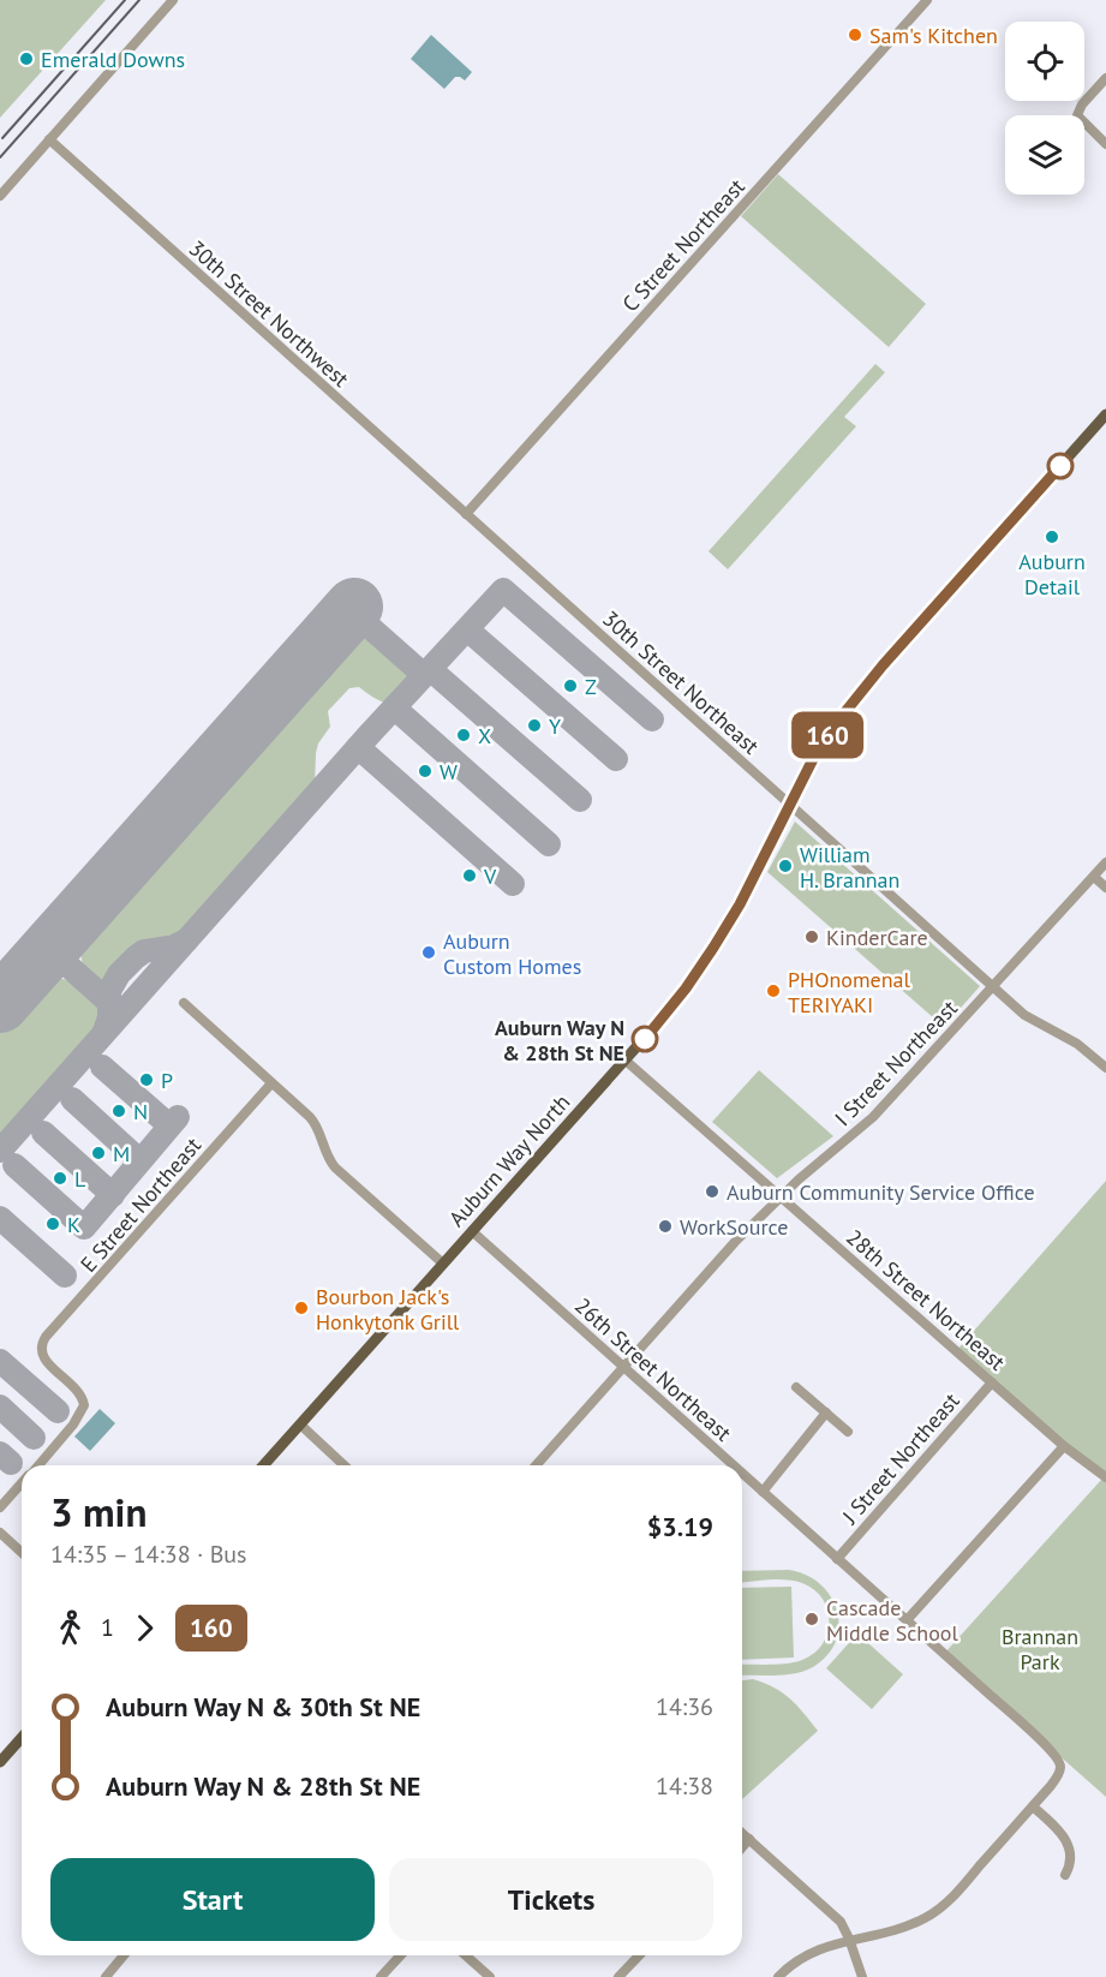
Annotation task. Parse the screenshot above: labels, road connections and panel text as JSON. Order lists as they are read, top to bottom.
{
  "streets": {
    "main road": ["Auburn Way North"],
    "street": [
      "C Street Northeast",
      "30th Street Northwest",
      "30th Street Northeast",
      "I Street Northeast",
      "E Street Northeast",
      "28th Street Northeast",
      "26th Street Northeast",
      "J Street Northeast"
    ]
  },
  "crossings": [
    ["C Street Northeast", "30th Street Northwest"],
    ["C Street Northeast", "30th Street Northeast"],
    ["30th Street Northwest", "30th Street Northeast"],
    ["30th Street Northeast", "I Street Northeast"],
    ["30th Street Northeast", "Auburn Way North"],
    ["I Street Northeast", "28th Street Northeast"],
    ["I Street Northeast", "26th Street Northeast"],
    ["Auburn Way North", "28th Street Northeast"],
    ["Auburn Way North", "26th Street Northeast"],
    ["28th Street Northeast", "J Street Northeast"],
    ["26th Street Northeast", "J Street Northeast"]
  ],
  "parks": ["Brannan Park"],
  "places": [
    "Sam's Kitchen",
    "Emerald Downs",
    "Auburn Detail",
    "Z",
    "Y",
    "X",
    "W",
    "William H. Brannan",
    "V",
    "KinderCare",
    "Auburn Custom Homes",
    "PHOnomenal TERIYAKI",
    "Auburn Way N & 28th St NE",
    "P",
    "N",
    "M",
    "L",
    "Auburn Community Service Office",
    "K",
    "WorkSource",
    "Bourbon Jack's Honkytonk Grill",
    "Cascade Middle School"
  ],
  "lines": ["bus line 160"],
  "page": {
    "on_map": "160",
    "heading": ["3 min", "14:35 – 14:38 · Bus", "$3.19"],
    "legs": ["1", "160"],
    "list": [
      {
        "name": "Auburn Way N & 30th St NE",
        "value": "14:36"
      },
      {
        "name": "Auburn Way N & 28th St NE",
        "value": "14:38"
      }
    ],
    "buttons": ["Start", "Tickets"]
  }
}
